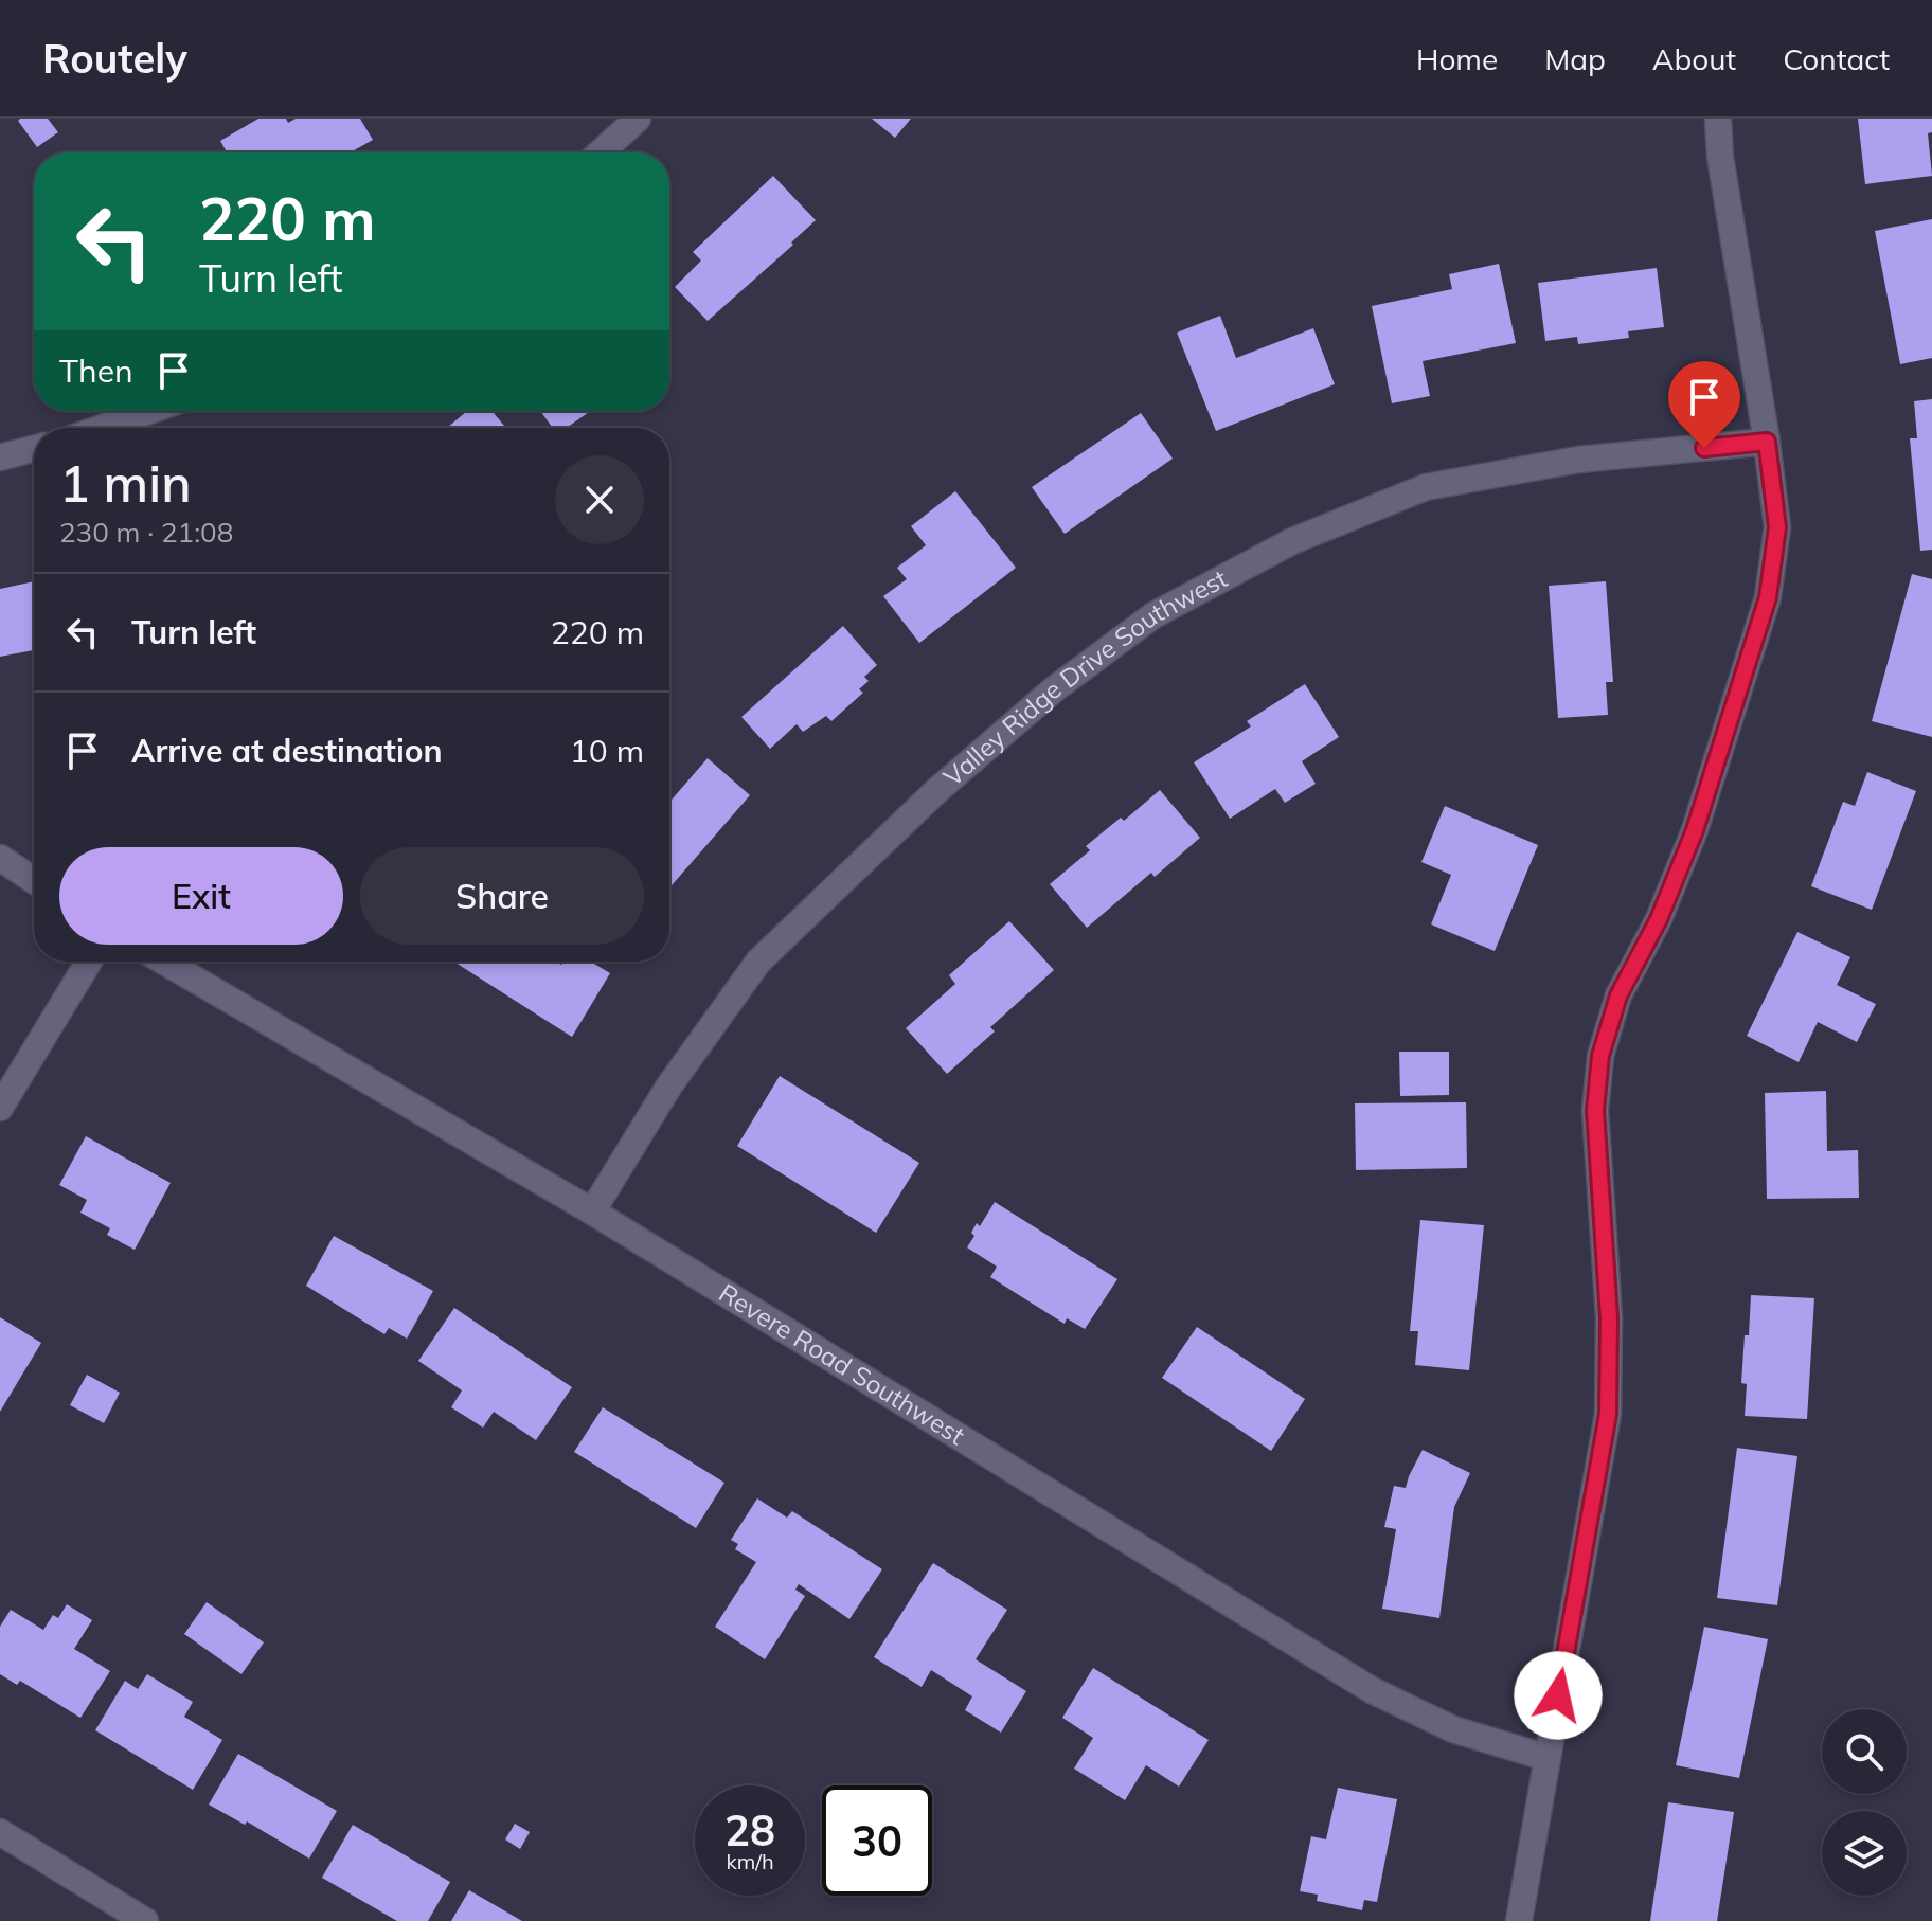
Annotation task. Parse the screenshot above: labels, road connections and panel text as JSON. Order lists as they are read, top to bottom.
{
  "streets": {
    "street": ["Valley Ridge Drive Southwest", "Revere Road Southwest"]
  },
  "crossings": [
    ["Valley Ridge Drive Southwest", "Revere Road Southwest"]
  ],
  "page": {
    "header": "Routely",
    "nav": [
      "Home",
      "Map",
      "About",
      "Contact"
    ],
    "turn": ["220 m", "Turn left"],
    "then": "Then",
    "heading": ["1 min", "230 m · 21:08"],
    "list": [
      {
        "name": "Turn left",
        "value": "220 m"
      },
      {
        "name": "Arrive at destination",
        "value": "10 m"
      }
    ],
    "buttons": ["Exit", "Share"],
    "speed": "28 km/h",
    "limit": "30"
  }
}
